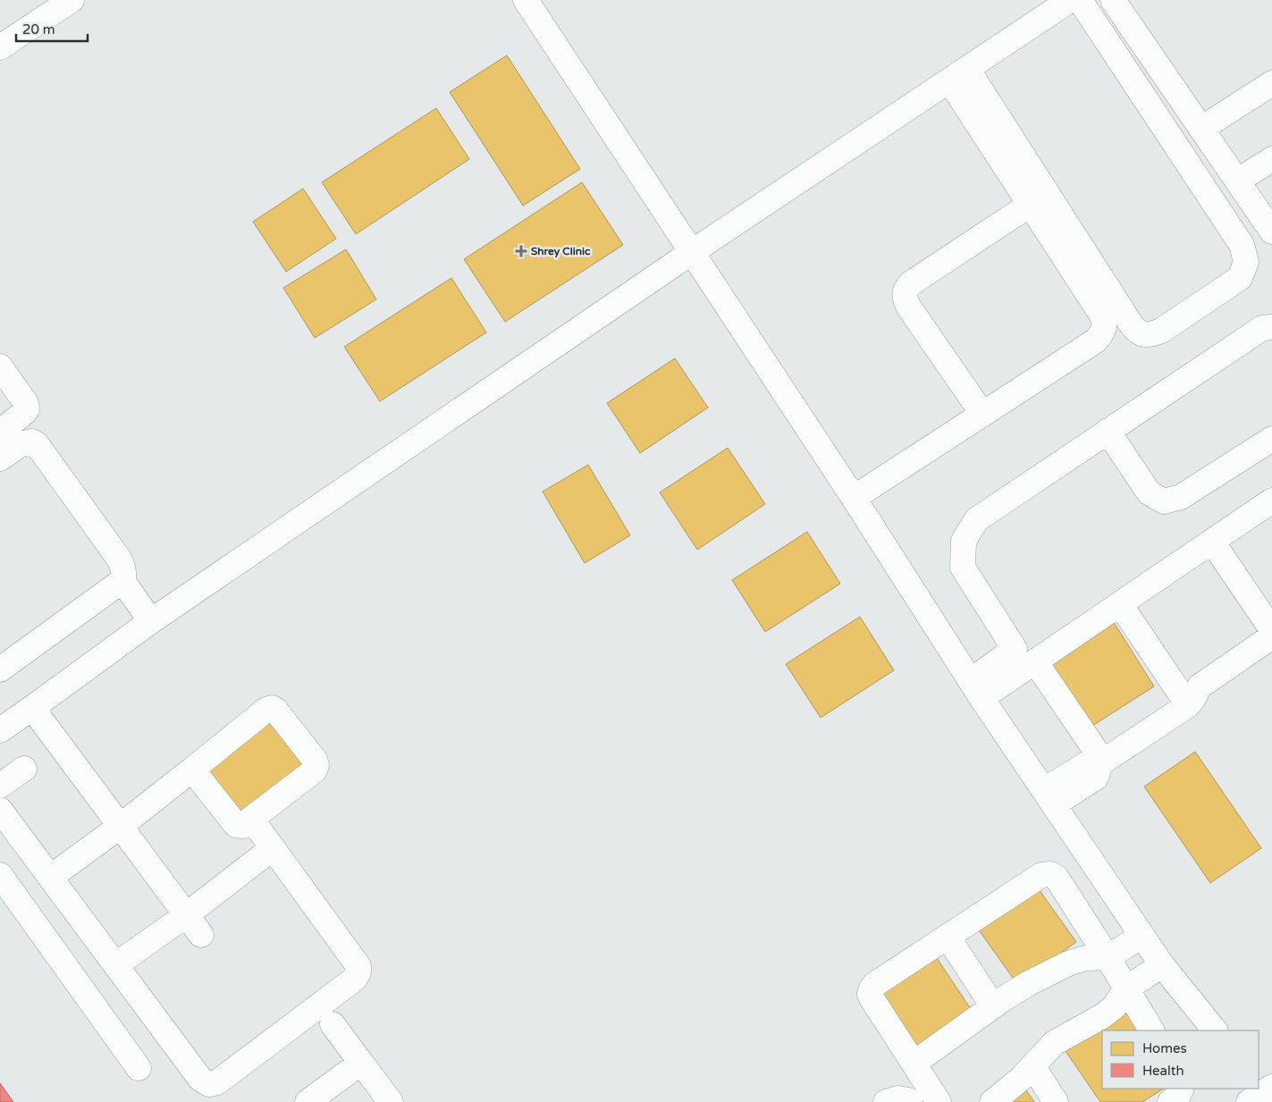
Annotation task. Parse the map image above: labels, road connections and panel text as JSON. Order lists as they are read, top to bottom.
{
  "places": {
    "health": ["Shrey Clinic"]
  },
  "legend": ["Homes", "Health"],
  "scale_bar": "20 m"
}
